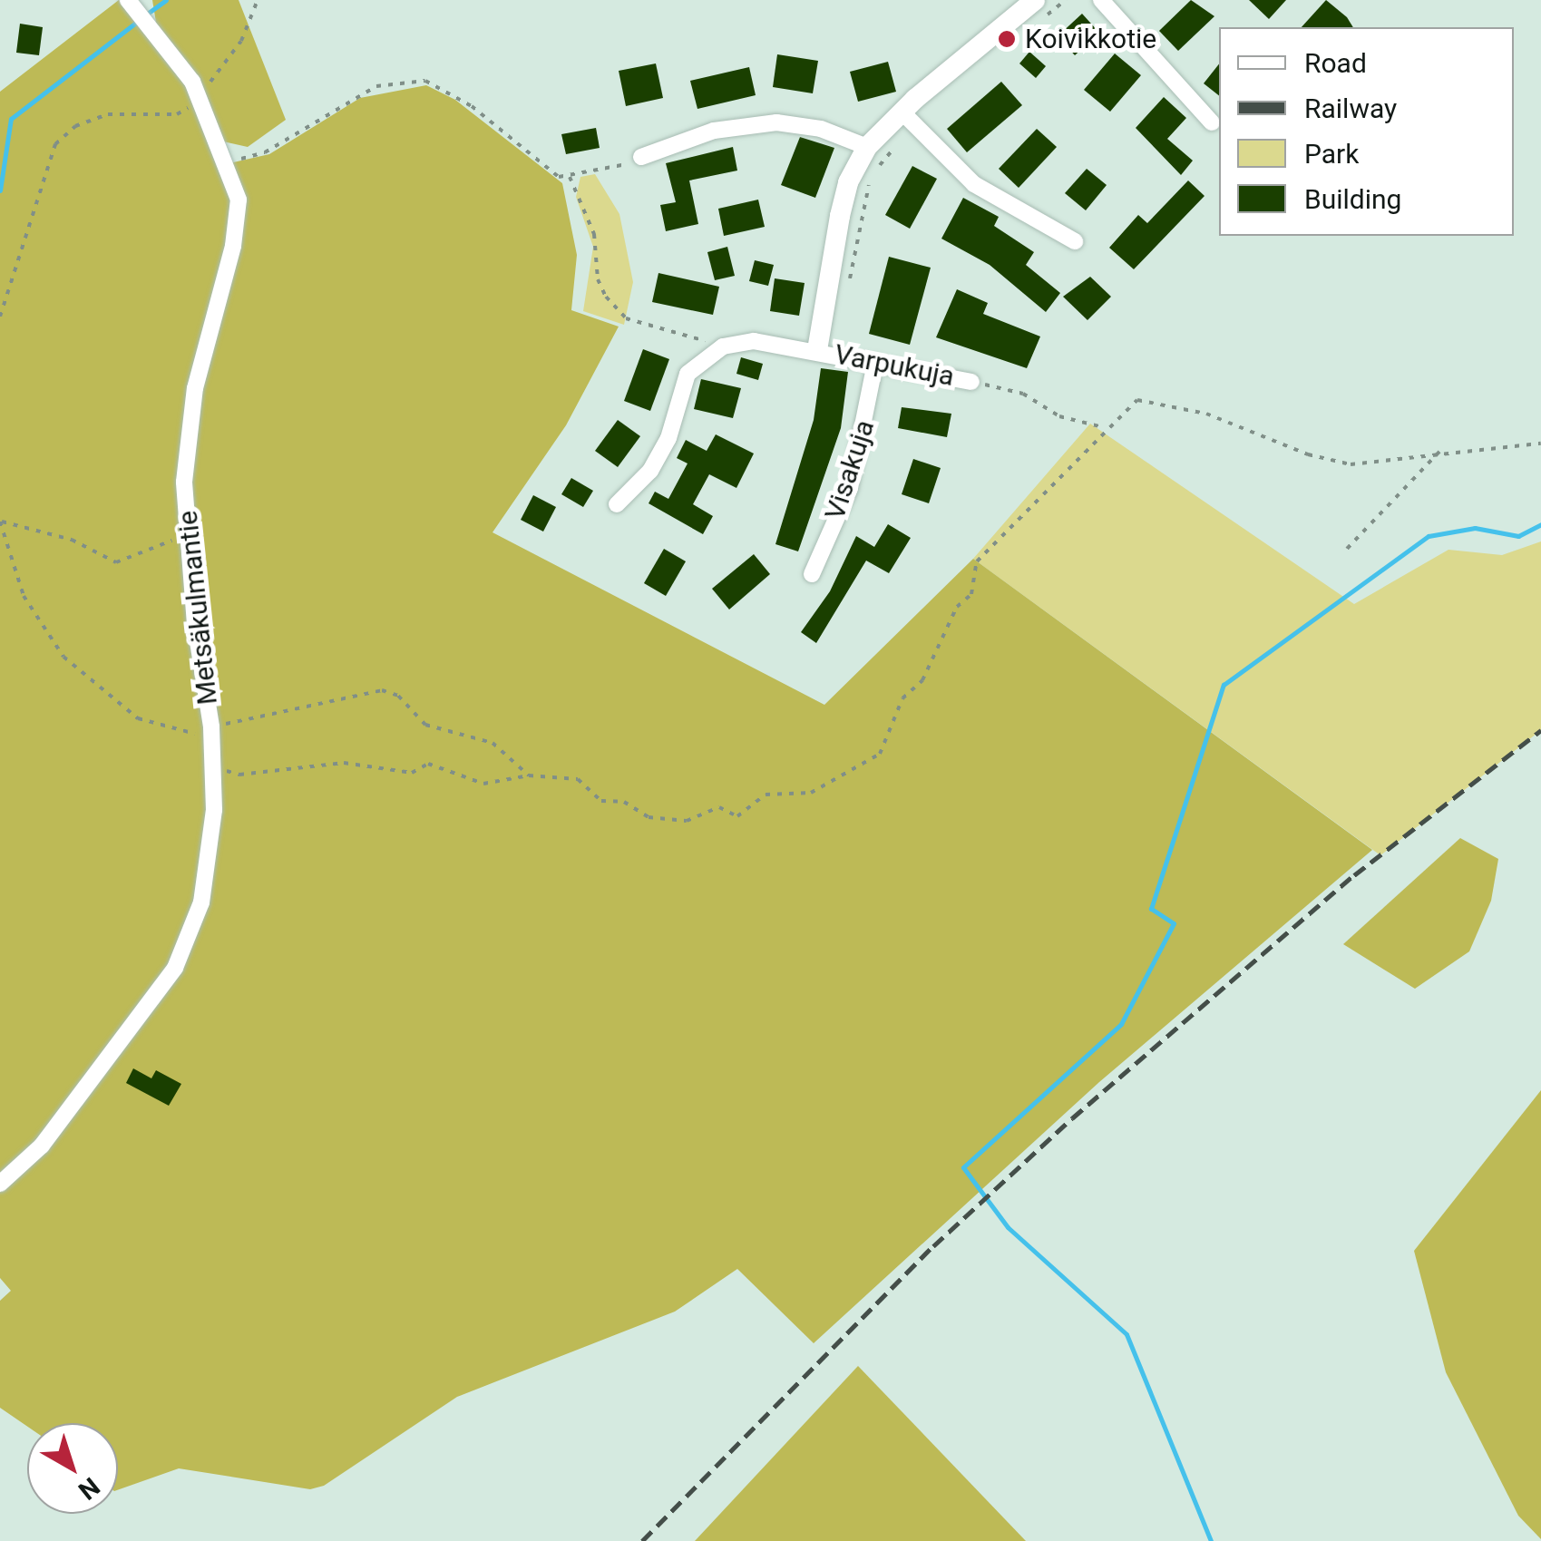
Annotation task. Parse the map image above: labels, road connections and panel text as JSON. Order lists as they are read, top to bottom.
{
  "streets": {
    "street": ["Varpukuja", "Visakuja", "Metsäkulmantie"]
  },
  "crossings": [
    ["Varpukuja", "Visakuja"]
  ],
  "places": ["Koivikkotie"],
  "legend": [
    "Road",
    "Railway",
    "Park",
    "Building"
  ],
  "north": "bottom right"
}
